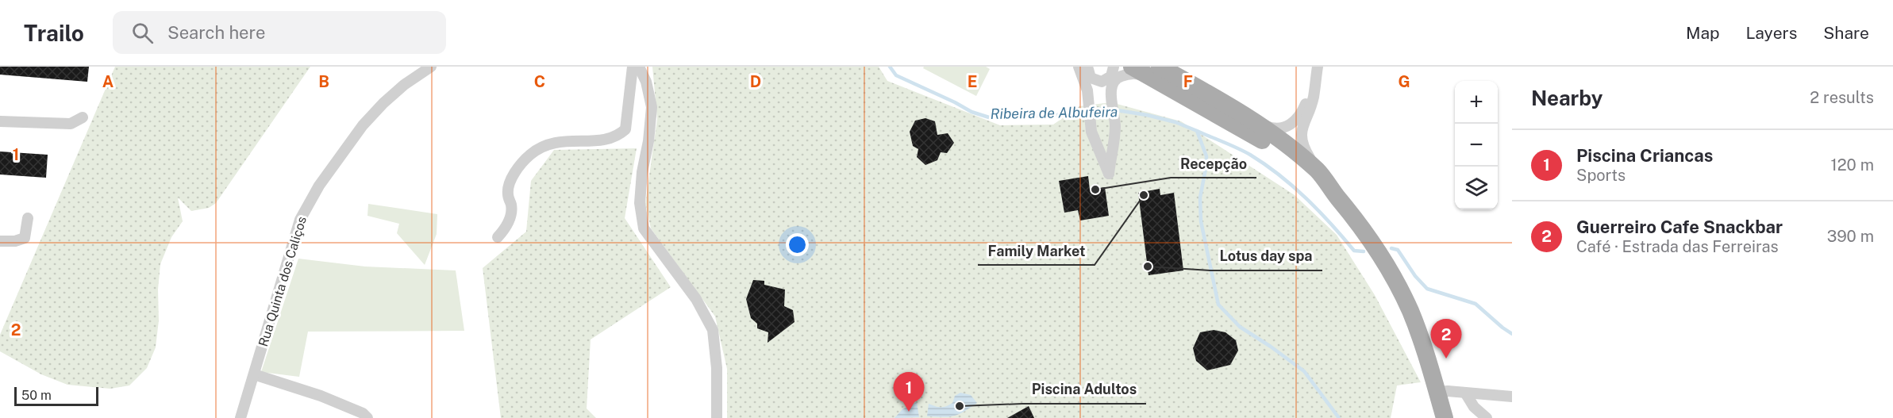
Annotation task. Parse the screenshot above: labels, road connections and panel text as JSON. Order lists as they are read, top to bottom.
{
  "streets": {
    "street": ["Rua Quinta dos Caliços"]
  },
  "water": ["Ribeira de Albufeira"],
  "places": [
    "Recepção",
    "Family Market",
    "Lotus day spa",
    "Piscina Adultos"
  ],
  "scale_bar": "50 m",
  "page": {
    "header": "Trailo",
    "search": "Search here",
    "nav": ["Map", "Layers", "Share"],
    "heading": ["Nearby", "2 results"],
    "map_buttons": ["+", "−"],
    "list": [
      {
        "mark": "1",
        "name": "Piscina Criancas",
        "note": "Sports",
        "value": "120 m"
      },
      {
        "mark": "2",
        "name": "Guerreiro Cafe Snackbar",
        "note": "Café · Estrada das Ferreiras",
        "value": "390 m"
      }
    ],
    "pins": ["2", "1"],
    "scale": "50 m"
  },
  "grid": {
    "columns": [
      "A",
      "B",
      "C",
      "D",
      "E",
      "F",
      "G"
    ],
    "rows": ["1", "2"]
  }
}
